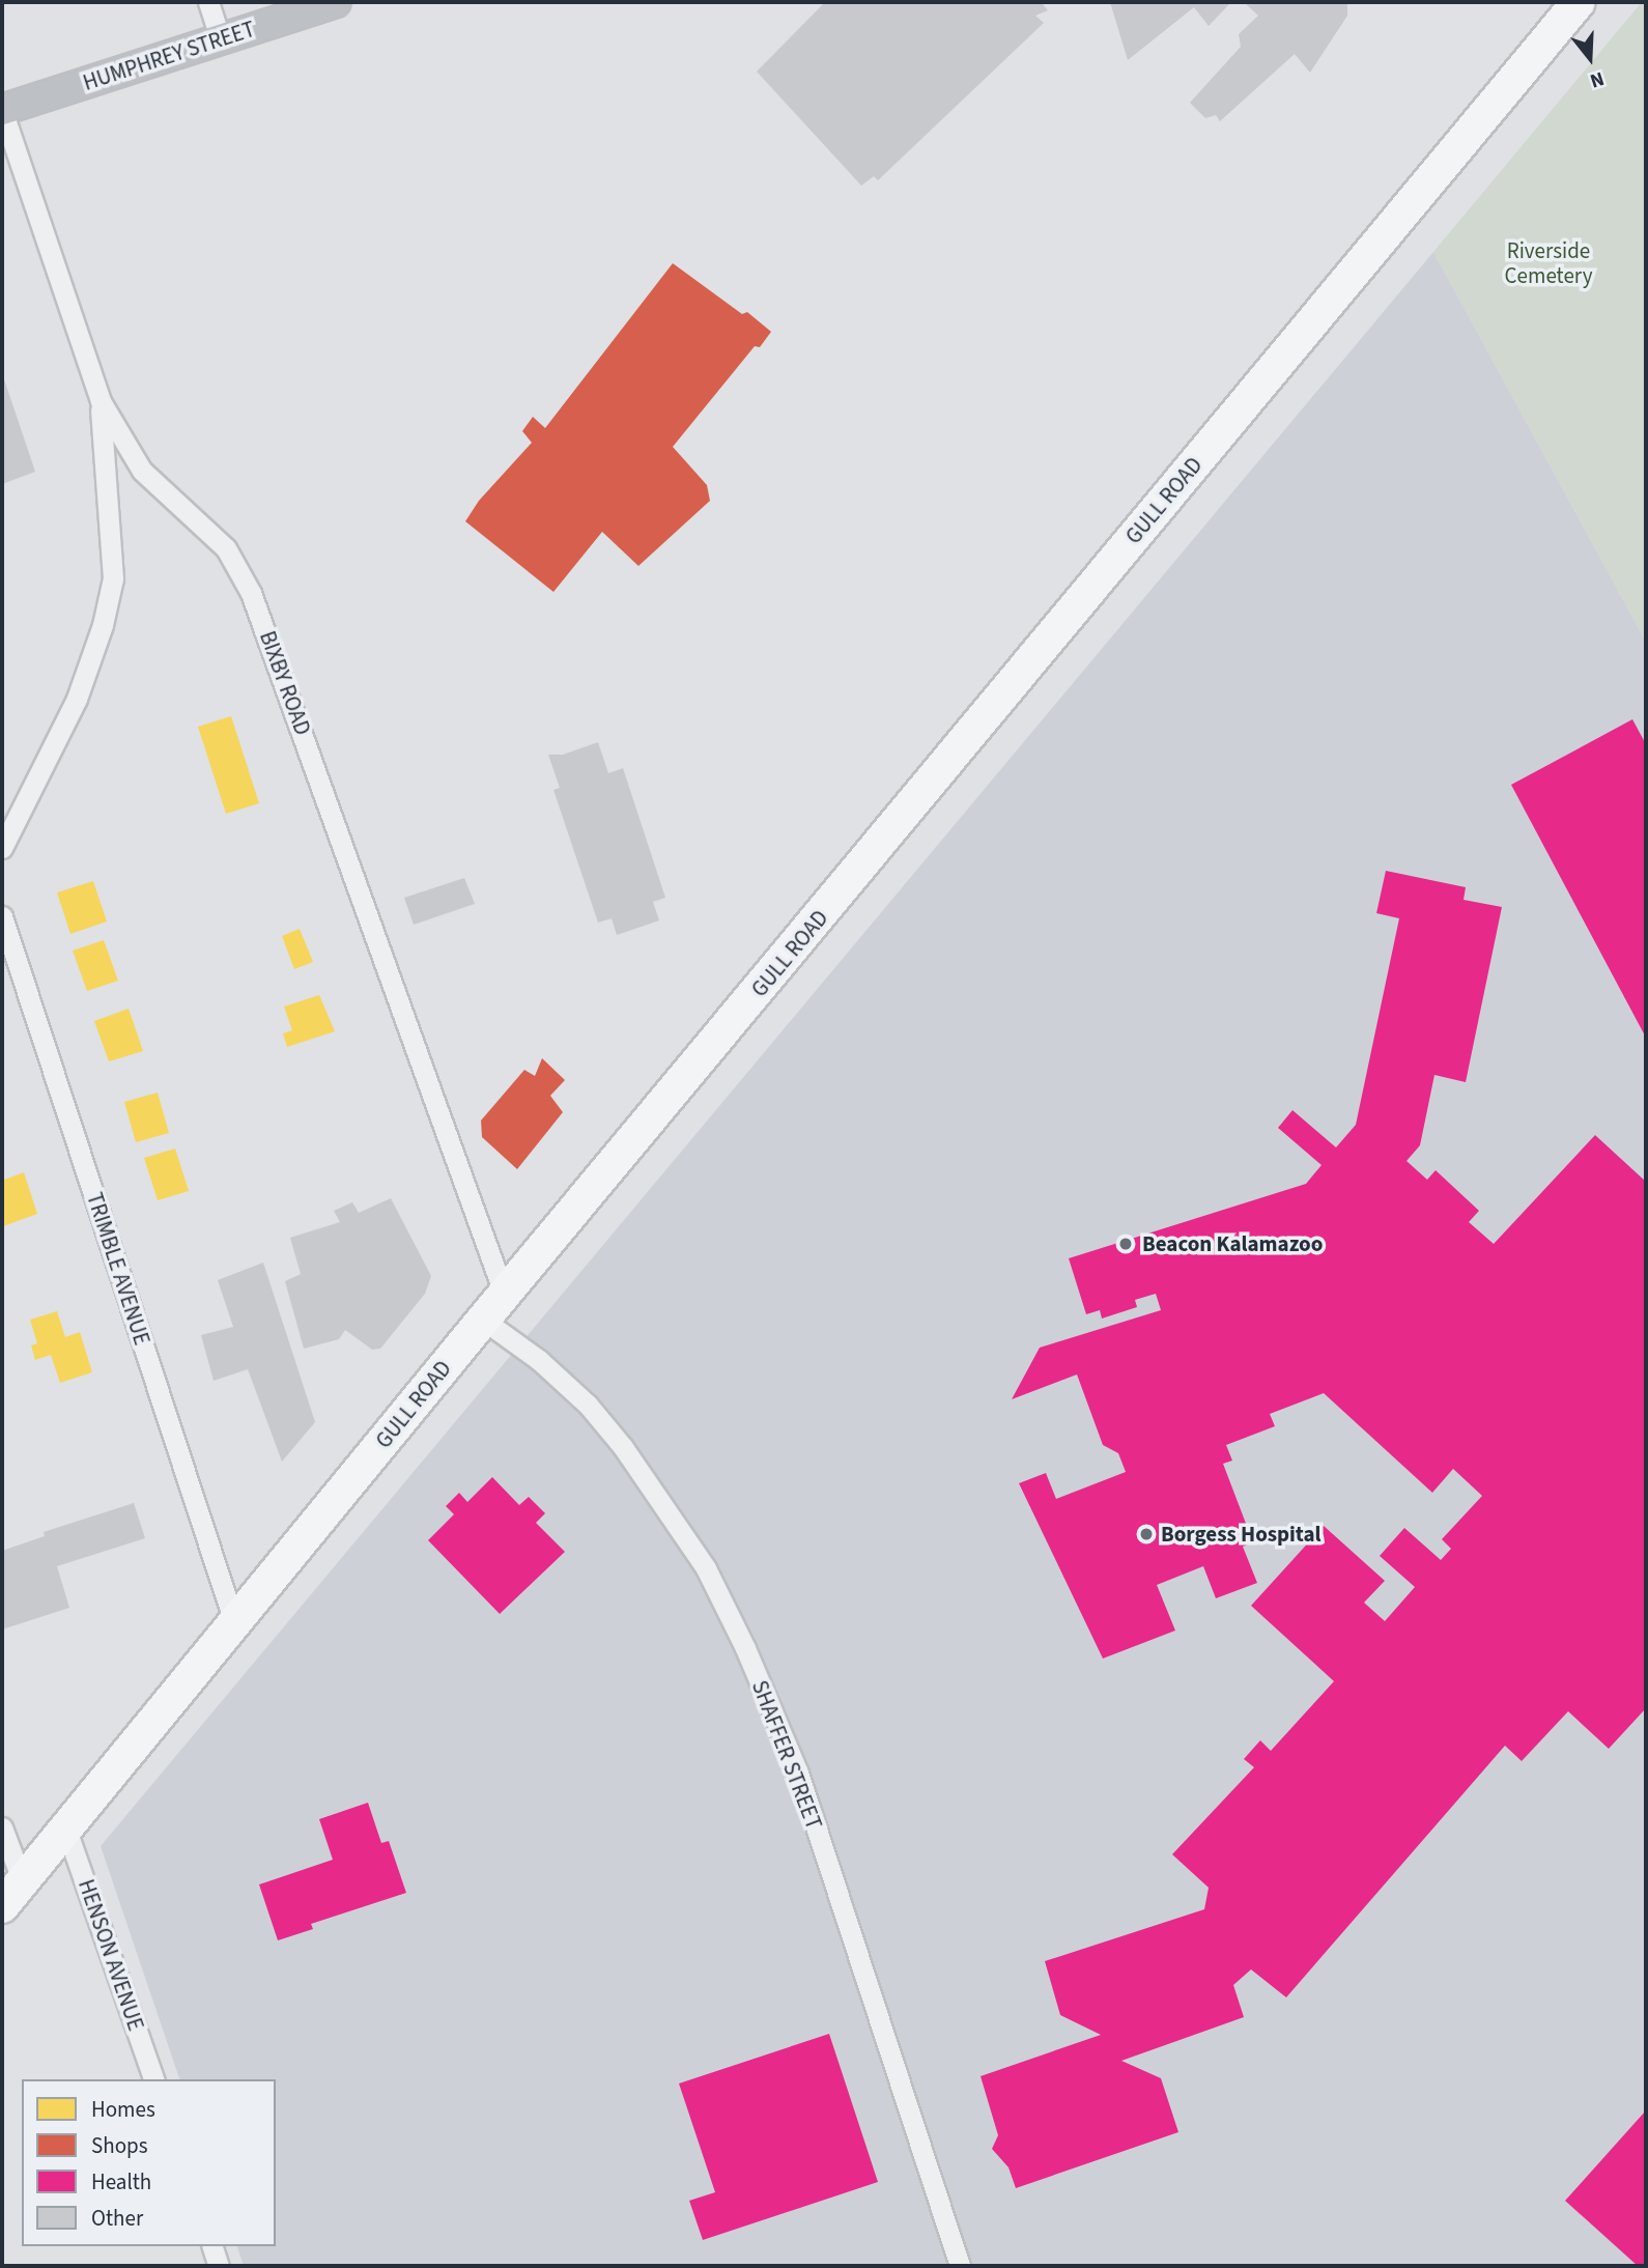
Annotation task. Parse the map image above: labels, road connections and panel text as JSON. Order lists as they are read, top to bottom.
{
  "streets": {
    "main road": ["GULL ROAD"],
    "street": [
      "HUMPHREY STREET",
      "BIXBY ROAD",
      "TRIMBLE AVENUE",
      "SHAFFER STREET",
      "HENSON AVENUE"
    ]
  },
  "crossings": [
    ["HUMPHREY STREET", "BIXBY ROAD"],
    ["GULL ROAD", "BIXBY ROAD"],
    ["GULL ROAD", "TRIMBLE AVENUE"],
    ["GULL ROAD", "SHAFFER STREET"],
    ["GULL ROAD", "HENSON AVENUE"]
  ],
  "parks": ["Riverside Cemetery"],
  "places": ["Beacon Kalamazoo", "Borgess Hospital"],
  "legend": [
    "Homes",
    "Shops",
    "Health",
    "Other"
  ],
  "north": "bottom"
}
